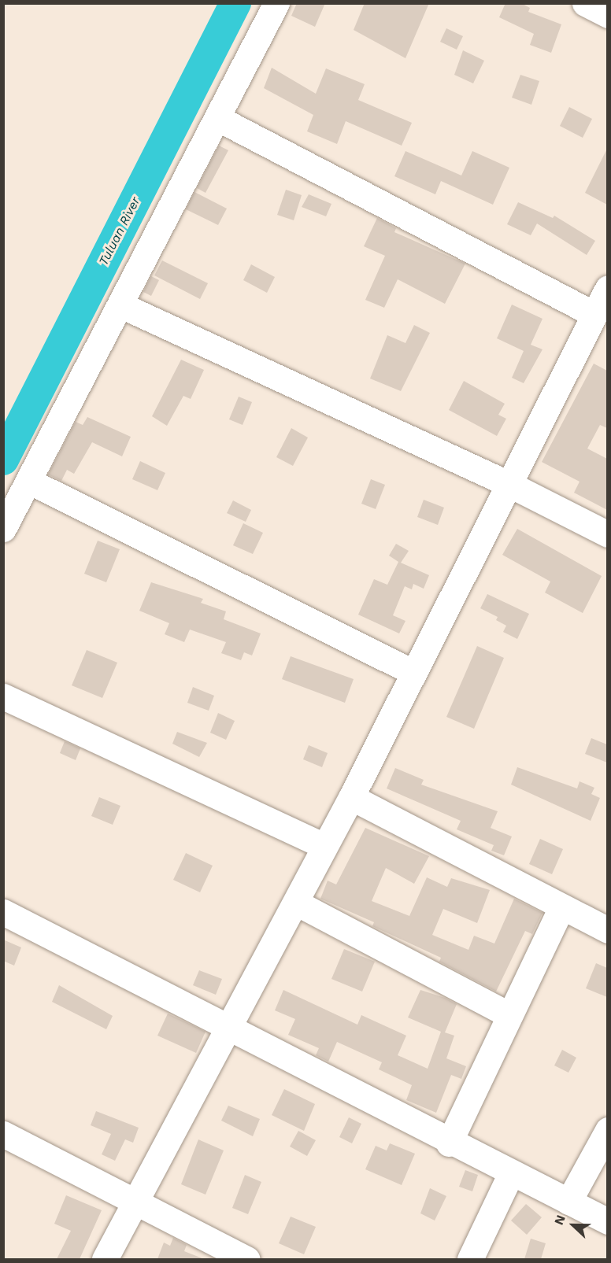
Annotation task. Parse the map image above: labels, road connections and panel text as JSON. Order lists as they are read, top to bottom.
{
  "water": ["Tuluan River"],
  "north": "left"
}
